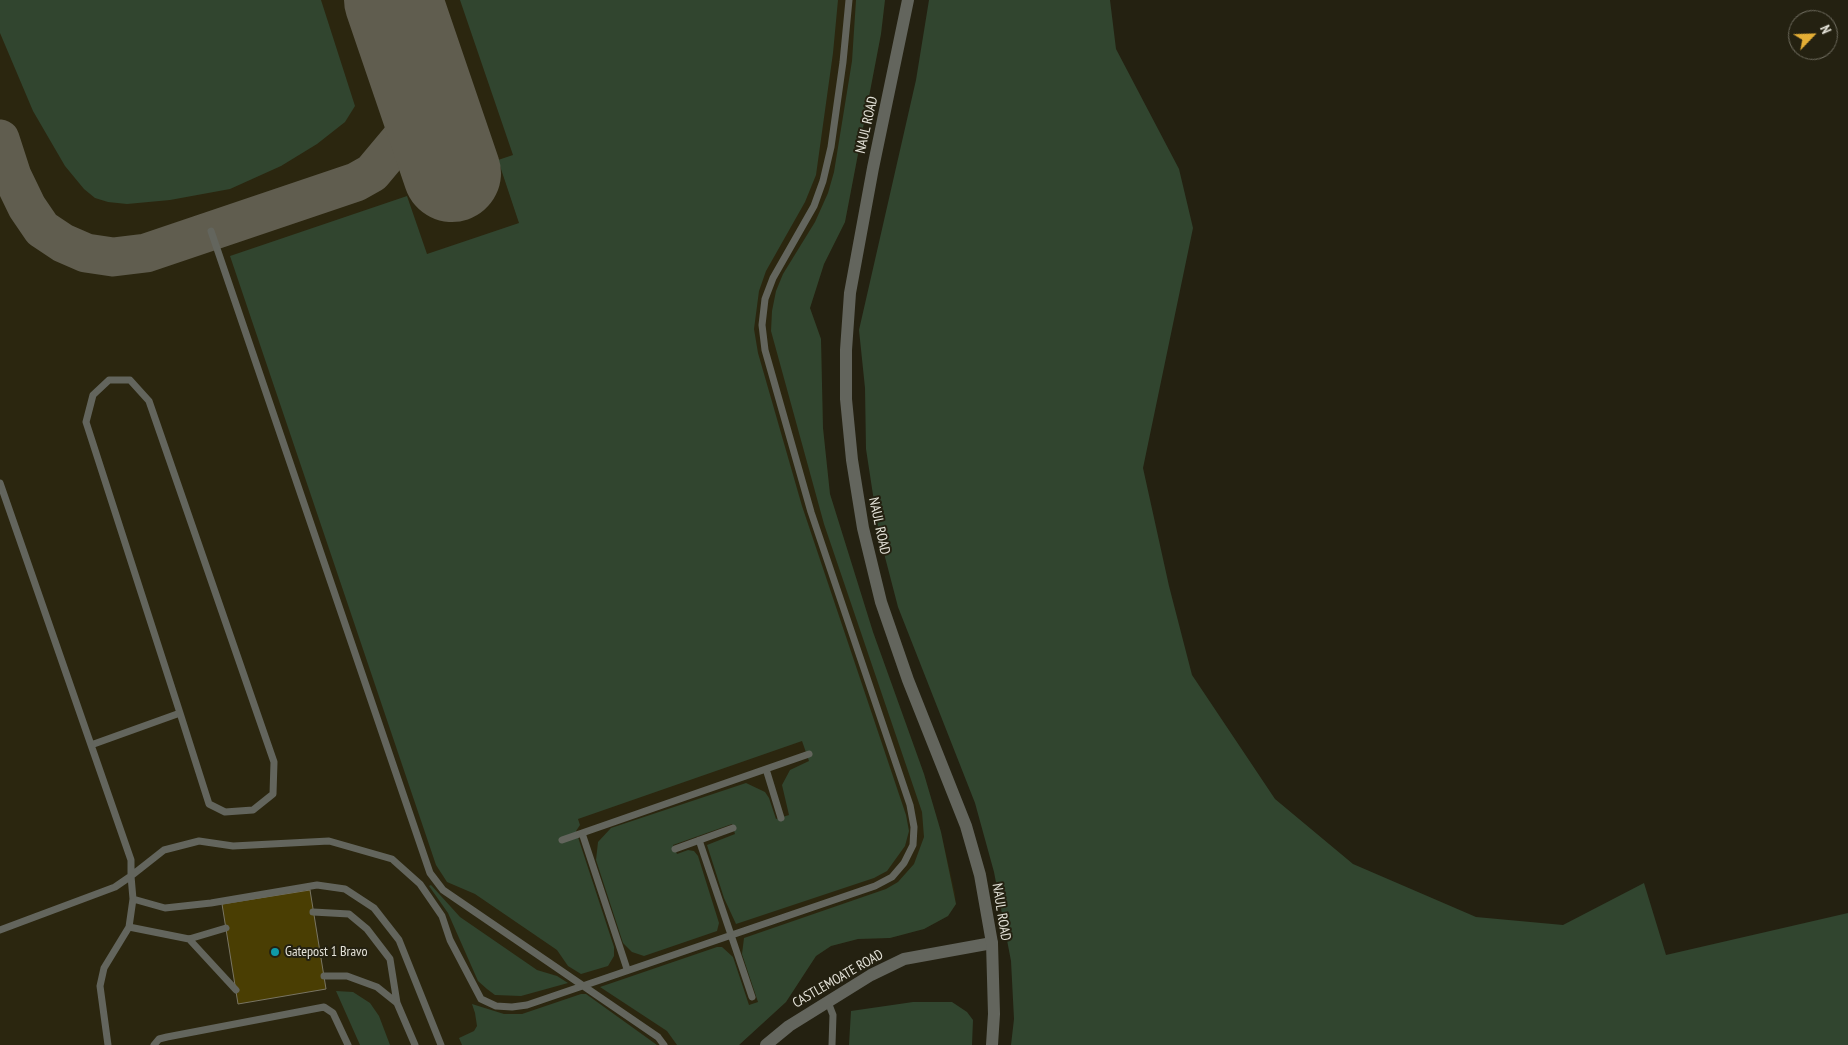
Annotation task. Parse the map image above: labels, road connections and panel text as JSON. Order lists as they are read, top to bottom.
{
  "streets": {
    "street": ["NAUL ROAD", "CASTLEMOATE ROAD"]
  },
  "crossings": [
    ["NAUL ROAD", "CASTLEMOATE ROAD"]
  ],
  "places": ["Gatepost 1 Bravo"],
  "north": "top right"
}
